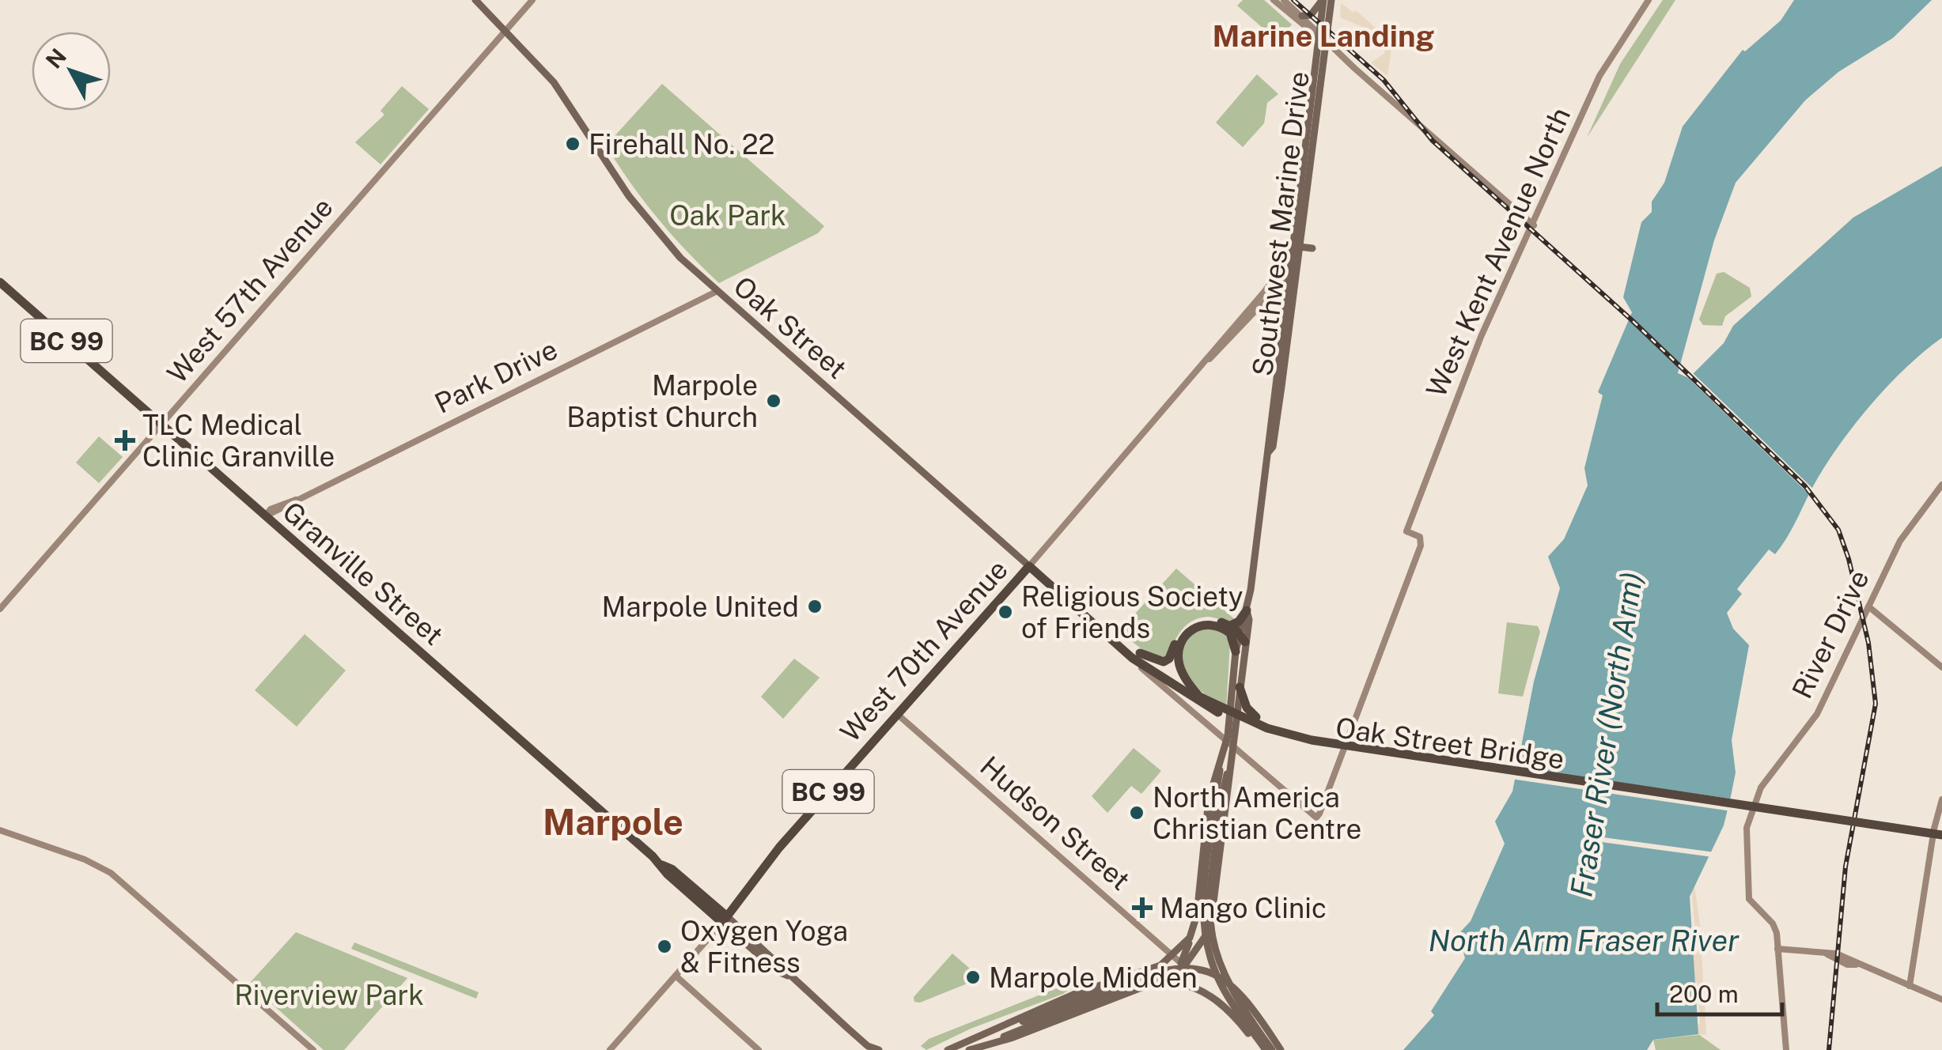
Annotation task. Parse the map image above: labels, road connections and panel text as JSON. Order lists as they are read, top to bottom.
{
  "streets": {
    "highway": [
      "Oak Street",
      "BC 99",
      "Granville Street",
      "West 70th Avenue",
      "Oak Street Bridge"
    ],
    "main road": ["Southwest Marine Drive"],
    "street": [
      "West Kent Avenue North",
      "West 57th Avenue",
      "Park Drive",
      "River Drive",
      "Hudson Street"
    ]
  },
  "crossings": [
    ["Southwest Marine Drive", "Oak Street"],
    ["Southwest Marine Drive", "West 70th Avenue"],
    ["Southwest Marine Drive", "Hudson Street"],
    ["West Kent Avenue North", "Oak Street"],
    ["West 57th Avenue", "Oak Street"],
    ["West 57th Avenue", "Granville Street"],
    ["Oak Street", "Park Drive"],
    ["Oak Street", "West 70th Avenue"],
    ["Oak Street", "Oak Street Bridge"],
    ["Park Drive", "Granville Street"],
    ["Granville Street", "West 70th Avenue"],
    ["West 70th Avenue", "Hudson Street"]
  ],
  "districts": ["Marine Landing", "Marpole"],
  "water": ["Fraser River (North Arm)", "North Arm Fraser River"],
  "parks": ["Oak Park", "Riverview Park"],
  "places": {
    "other": [
      "Firehall No. 22",
      "Marpole Baptist Church",
      "Marpole United",
      "Religious Society of Friends",
      "North America Christian Centre",
      "Oxygen Yoga & Fitness",
      "Marpole Midden"
    ],
    "health": ["TLC Medical Clinic Granville", "Mango Clinic"]
  },
  "scale_bar": "200 m",
  "north": "top left"
}
